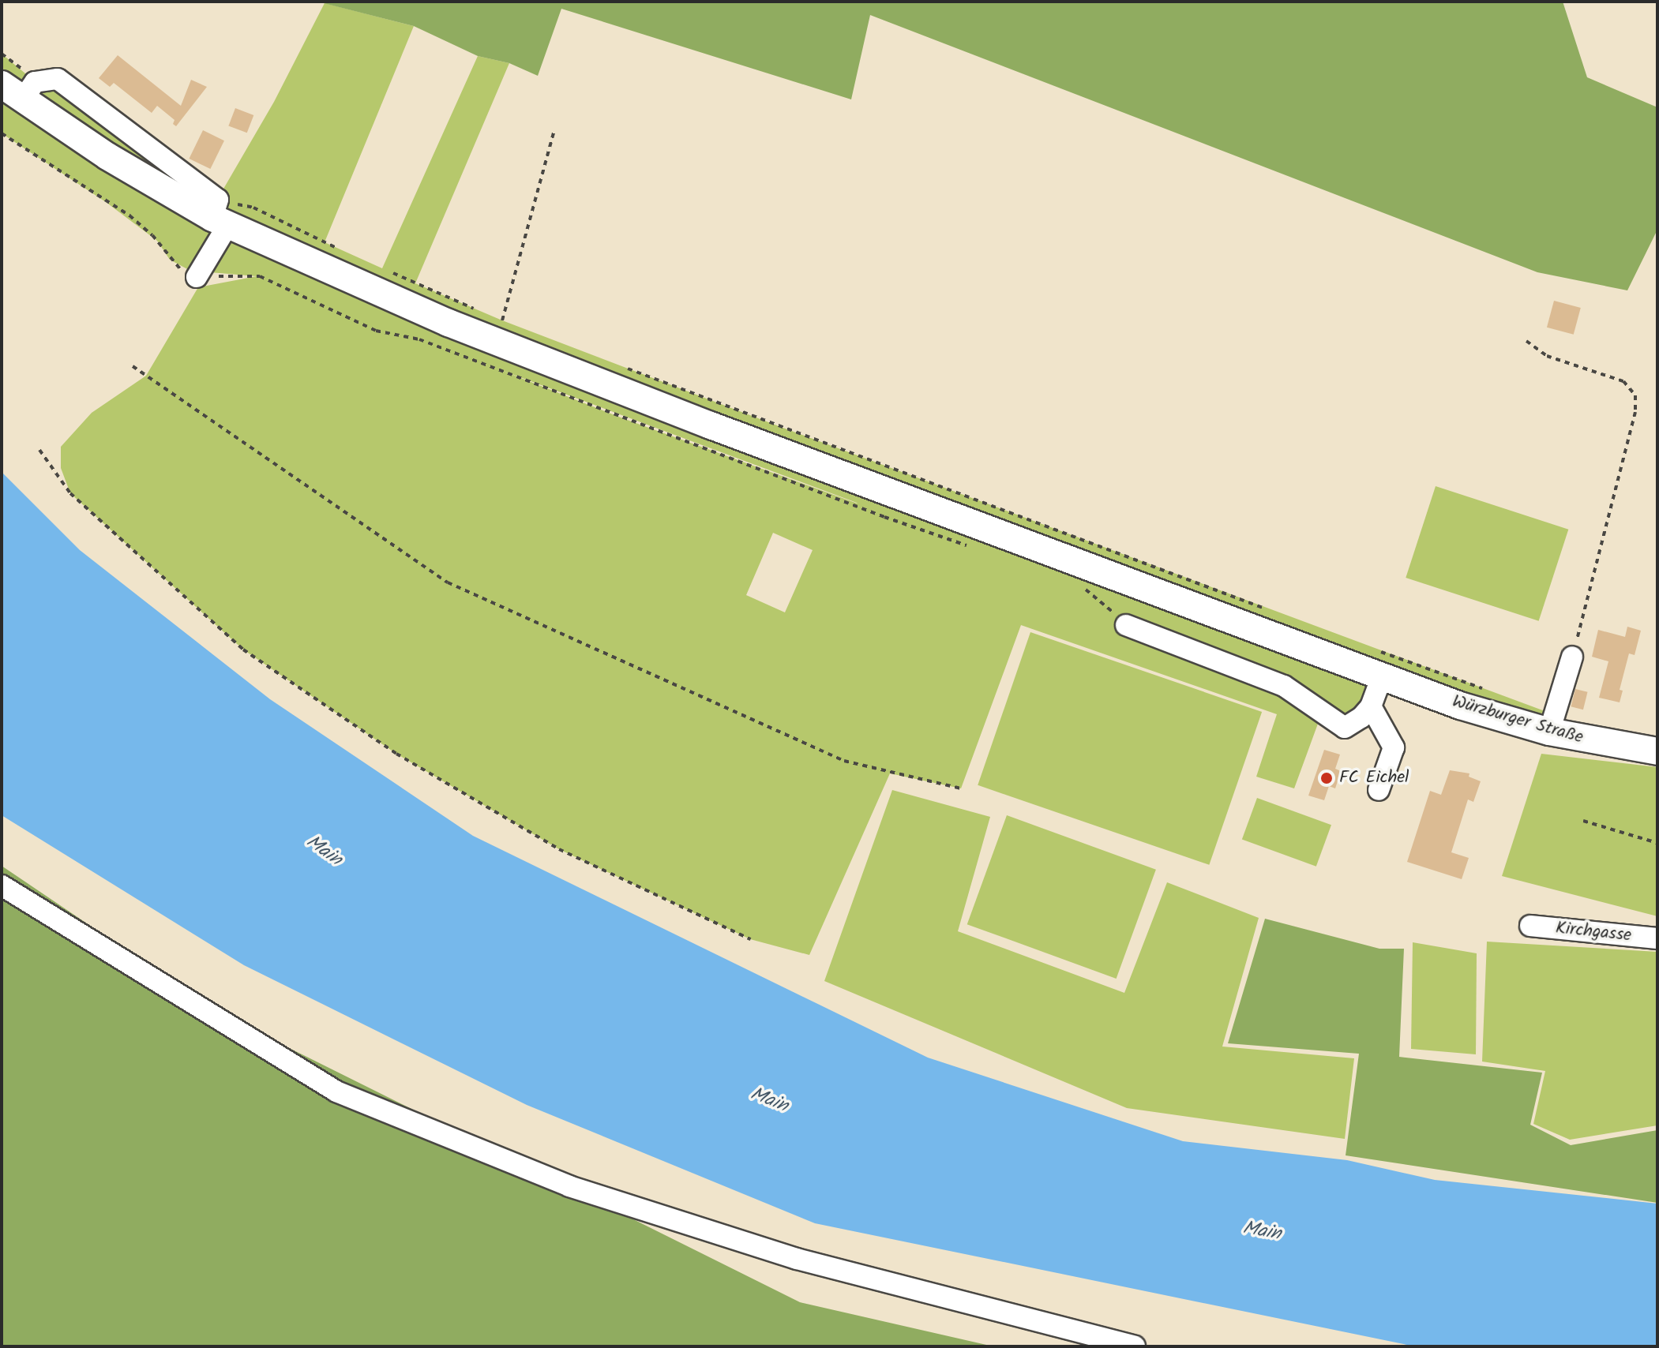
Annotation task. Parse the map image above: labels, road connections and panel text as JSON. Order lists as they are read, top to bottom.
{
  "streets": {
    "main road": ["Würzburger Straße"],
    "street": ["Kirchgasse"]
  },
  "water": ["Main"],
  "places": ["FC Eichel"]
}
